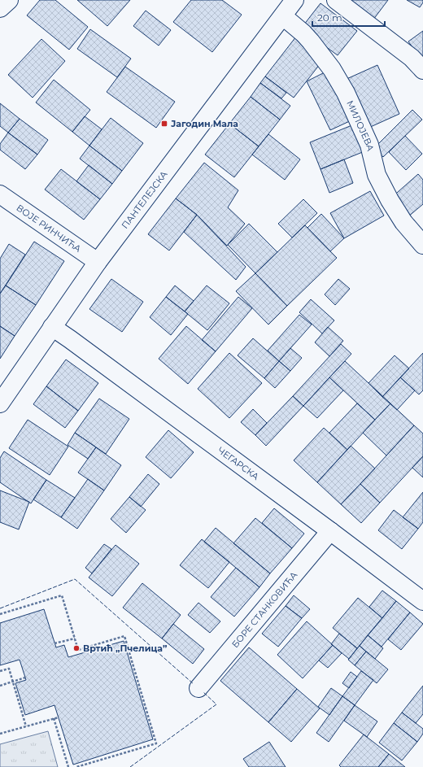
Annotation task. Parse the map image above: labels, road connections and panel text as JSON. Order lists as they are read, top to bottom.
{
  "streets": {
    "street": [
      "МИЛОЈЕВА",
      "ПАНТЕЛЕЈСКА",
      "ВОЈЕ РИНЧИЋА",
      "ЧЕГАРСКА",
      "БОРЕ СТАНКОВИЋА"
    ]
  },
  "crossings": [
    ["МИЛОЈЕВА", "ПАНТЕЛЕЈСКА"],
    ["ПАНТЕЛЕЈСКА", "ВОЈЕ РИНЧИЋА"],
    ["ПАНТЕЛЕЈСКА", "ЧЕГАРСКА"],
    ["ЧЕГАРСКА", "БОРЕ СТАНКОВИЋА"]
  ],
  "places": {
    "transit": ["Јагодин Мала"],
    "other": ["Вртић „Пчелица”"]
  },
  "scale_bar": "20 m"
}
